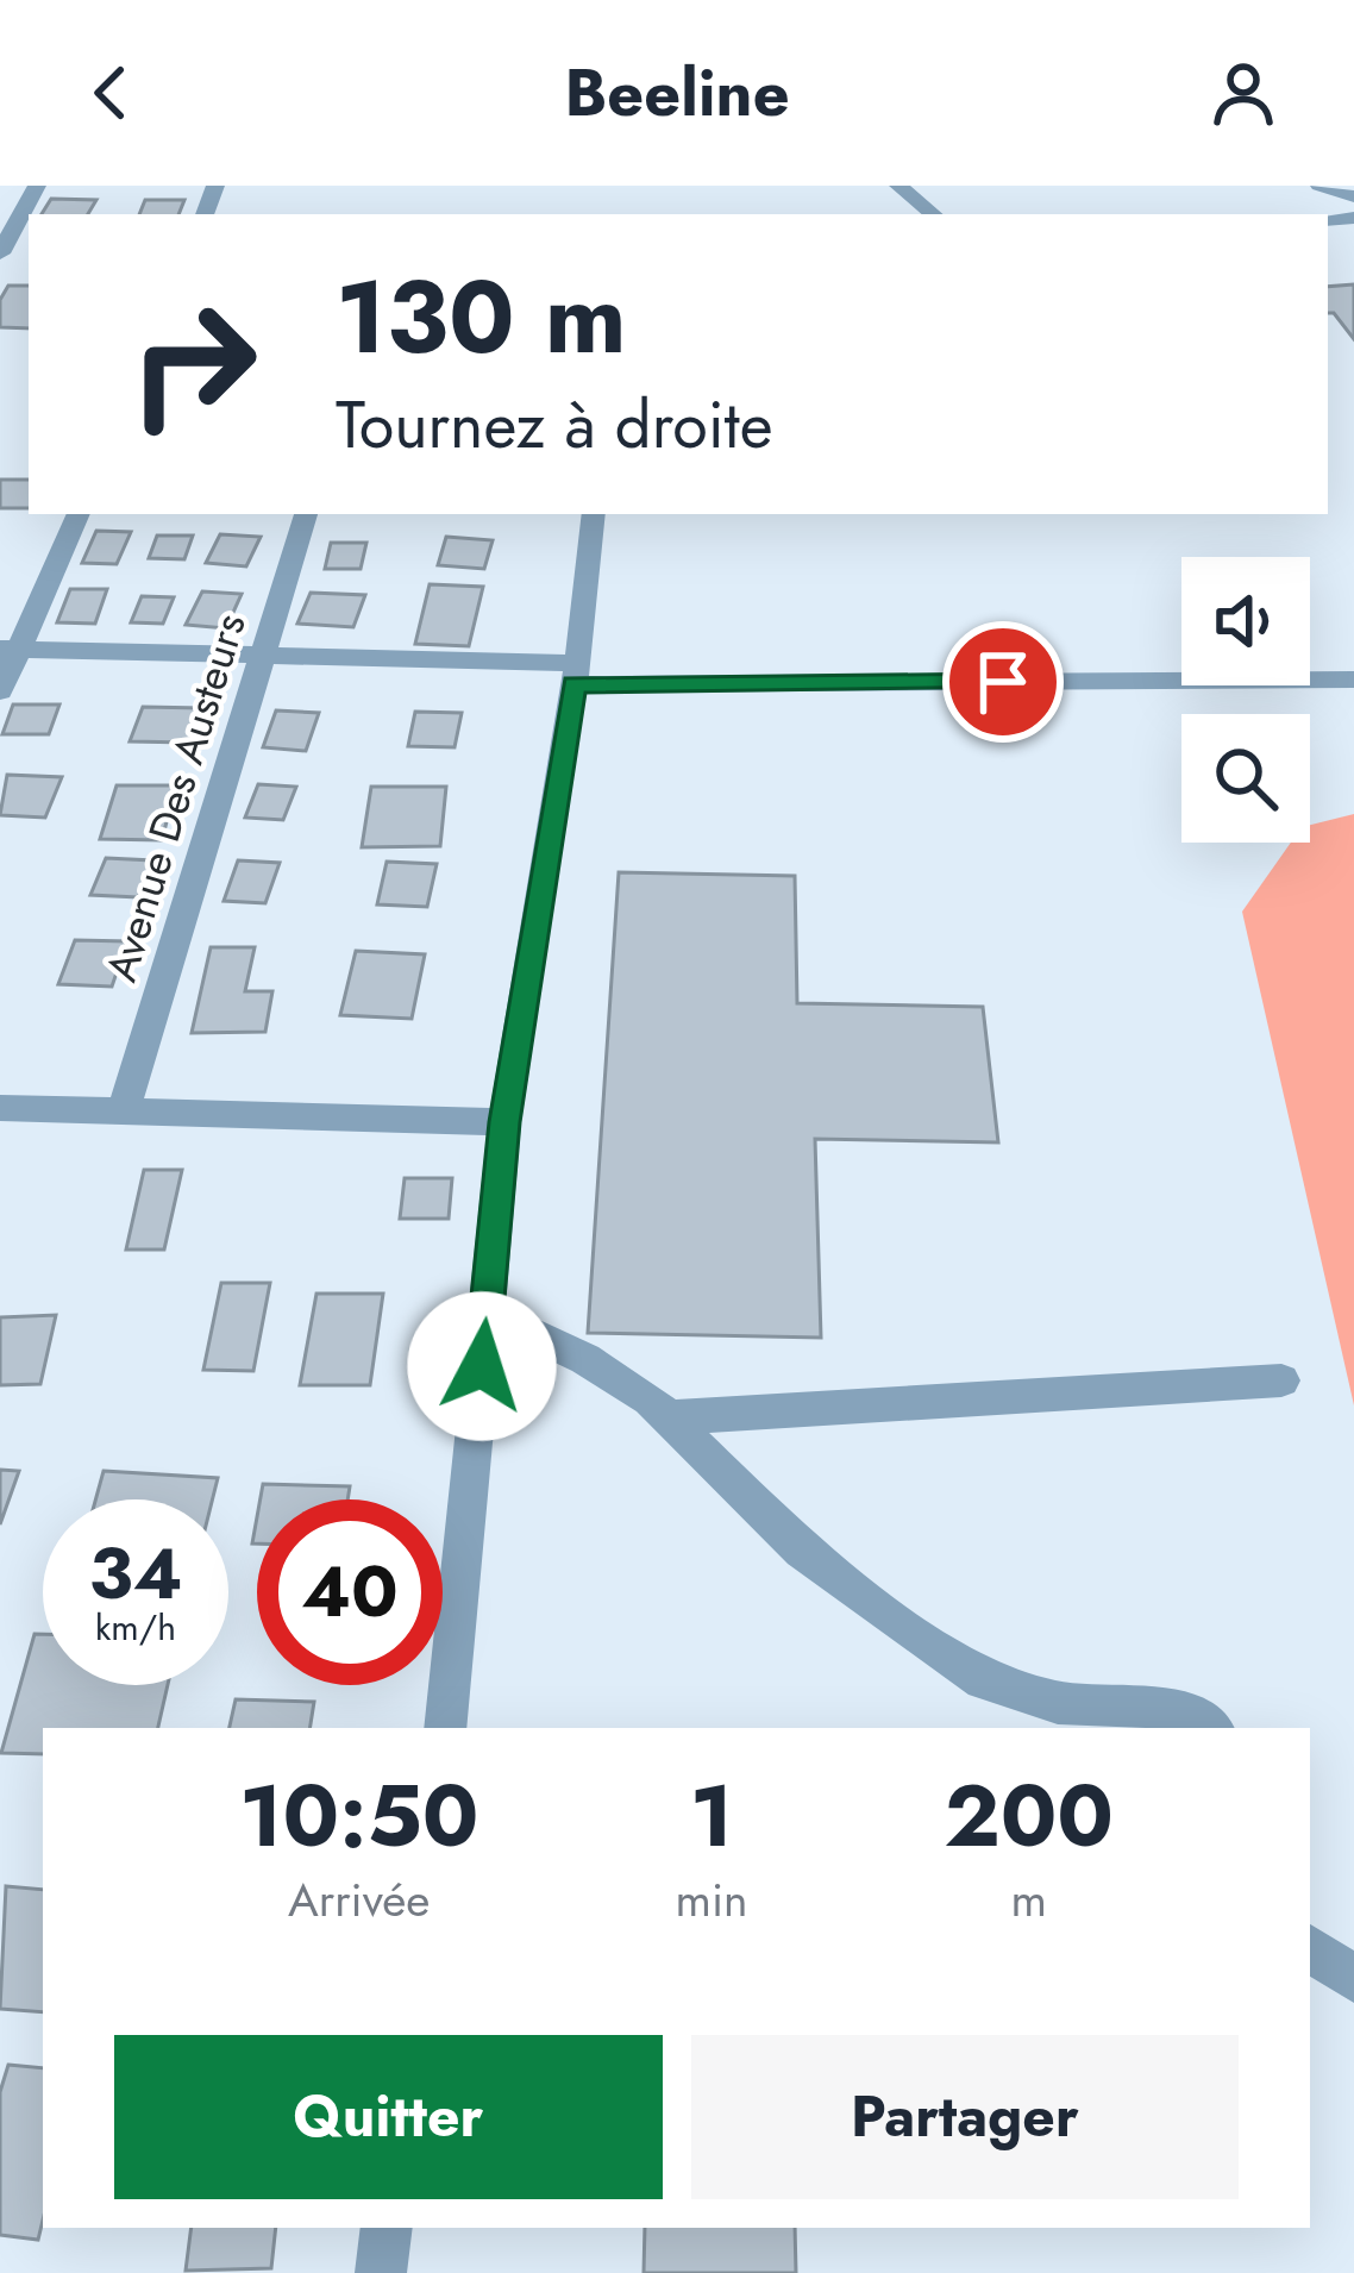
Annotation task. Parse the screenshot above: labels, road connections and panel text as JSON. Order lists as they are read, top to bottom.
{
  "streets": {
    "street": ["Avenue Des Austeurs"]
  },
  "page": {
    "header": "Beeline",
    "turn": ["130 m", "Tournez à droite"],
    "speed": "34 km/h",
    "limit": "40",
    "eta": [
      "10:50",
      "Arrivée",
      "1",
      "min",
      "200",
      "m"
    ],
    "buttons": ["Quitter", "Partager"]
  }
}
